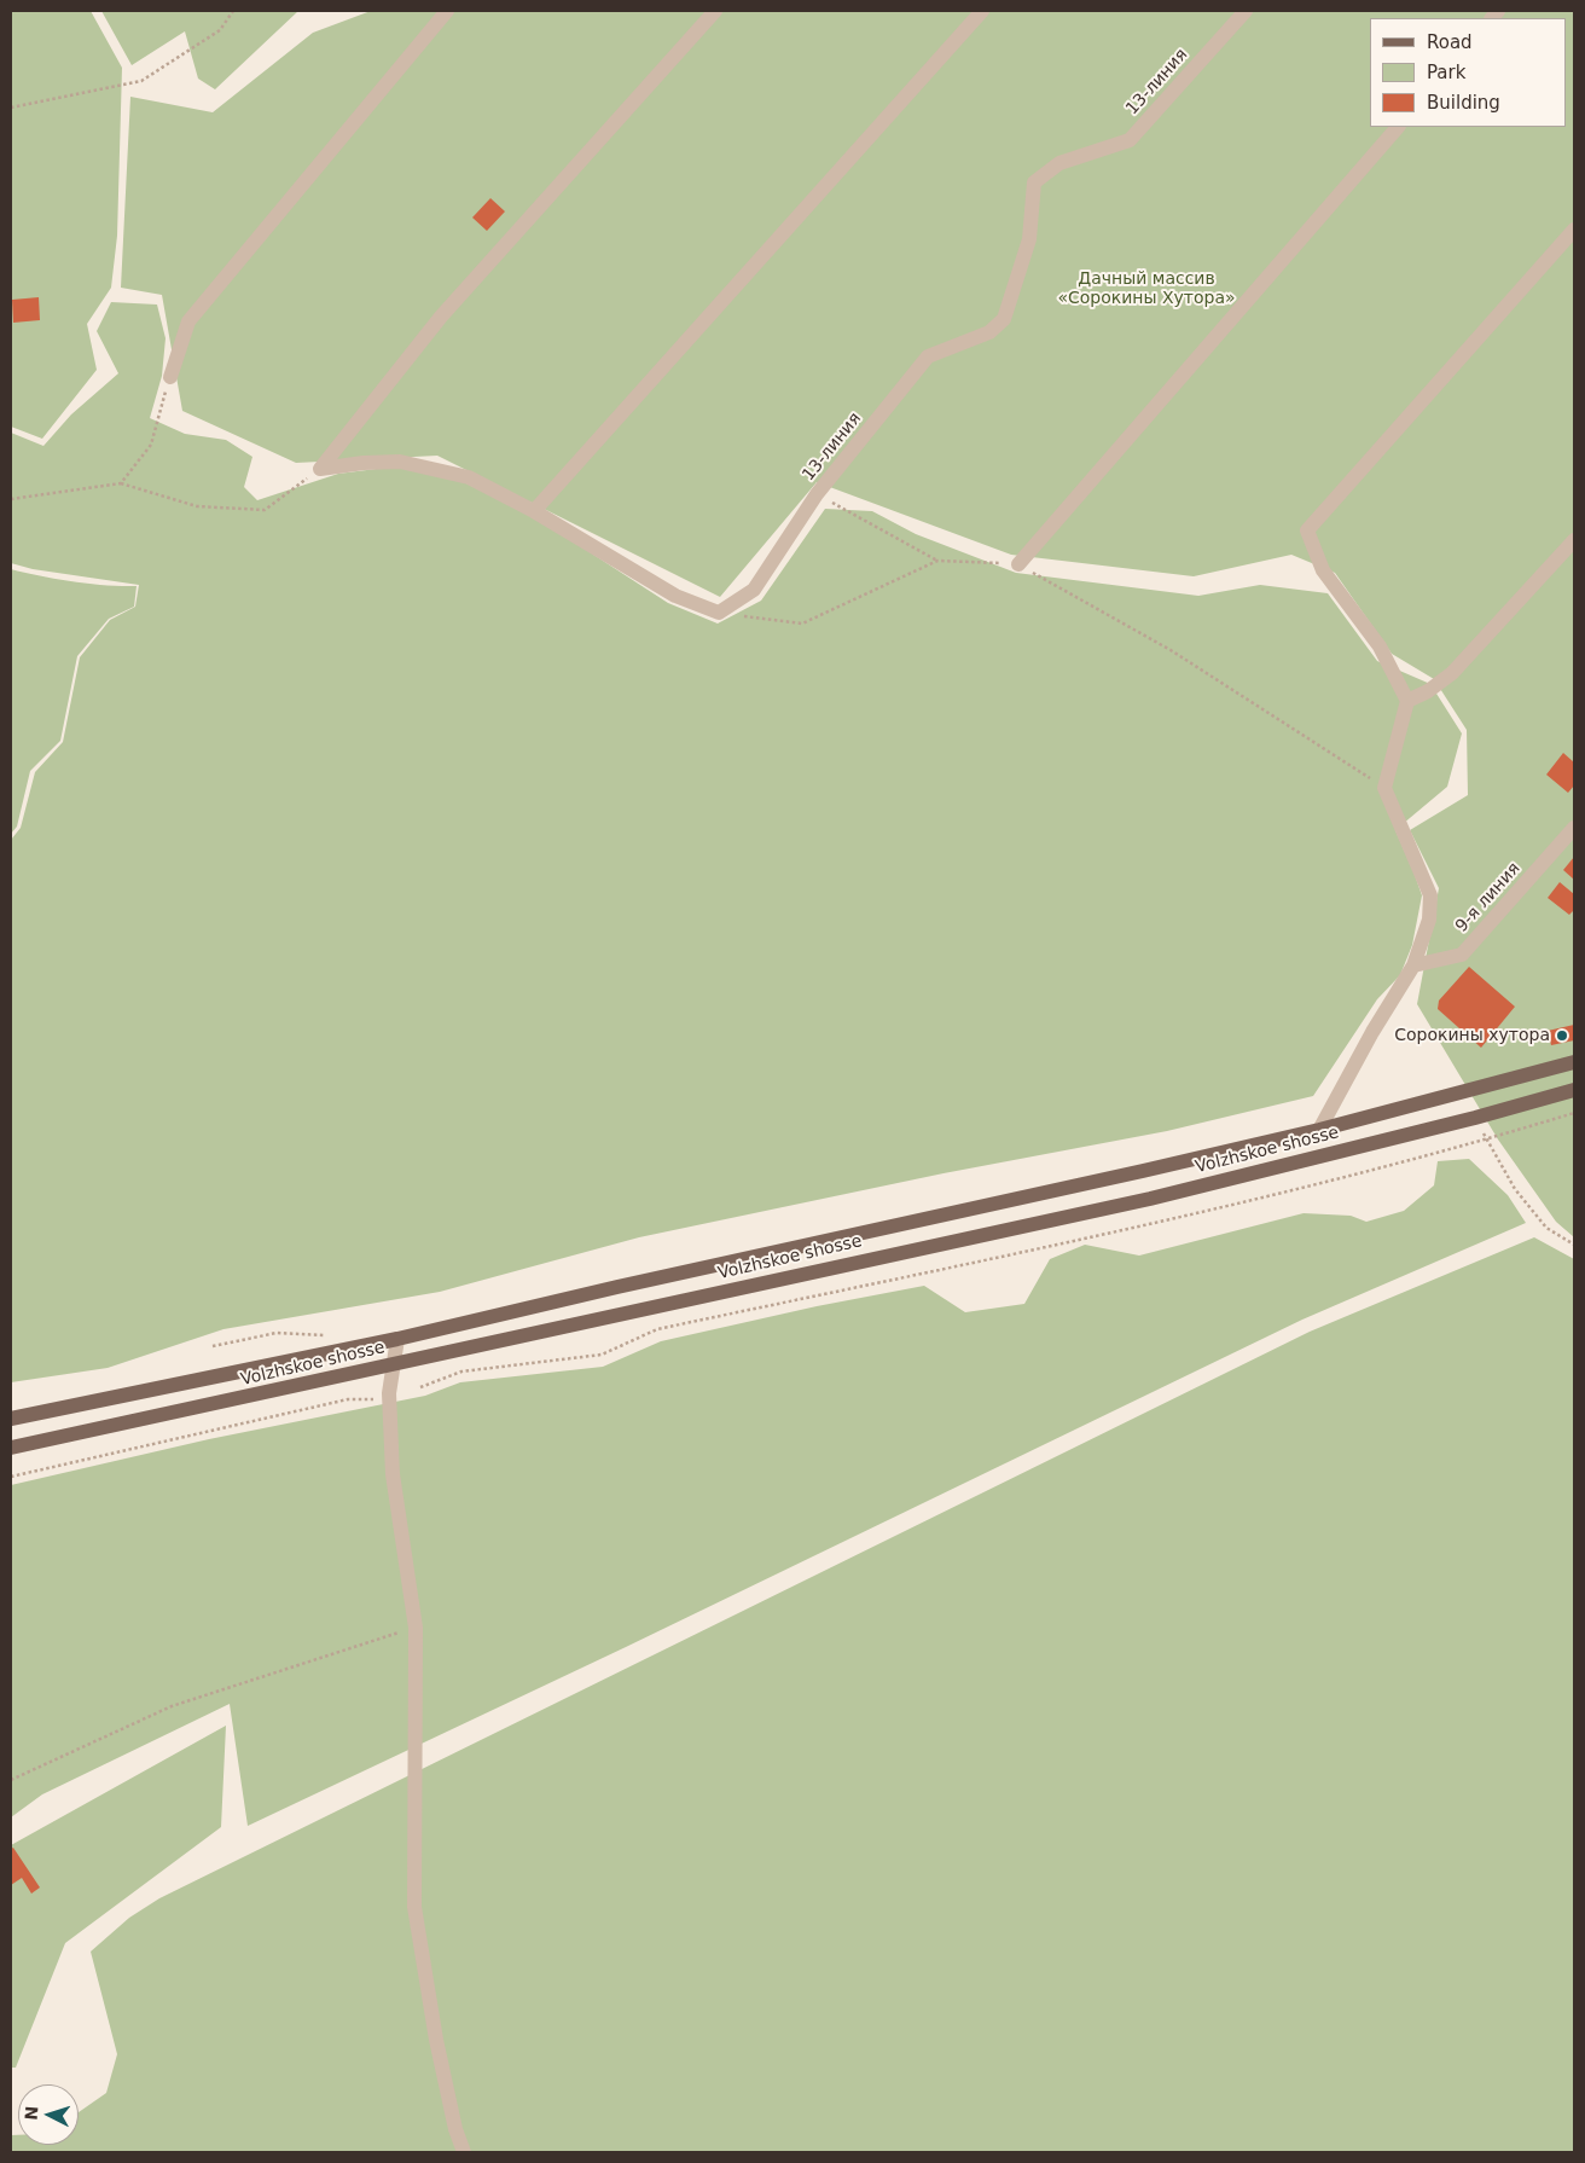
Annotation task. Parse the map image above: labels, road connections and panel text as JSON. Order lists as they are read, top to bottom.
{
  "streets": {
    "main road": ["Volzhskoe shosse"],
    "street": ["13-линия", "9-я линия"]
  },
  "parks": ["Дачный массив «Сорокины Хутора»"],
  "places": ["Сорокины хутора"],
  "legend": ["Road", "Park", "Building"],
  "north": "left"
}
